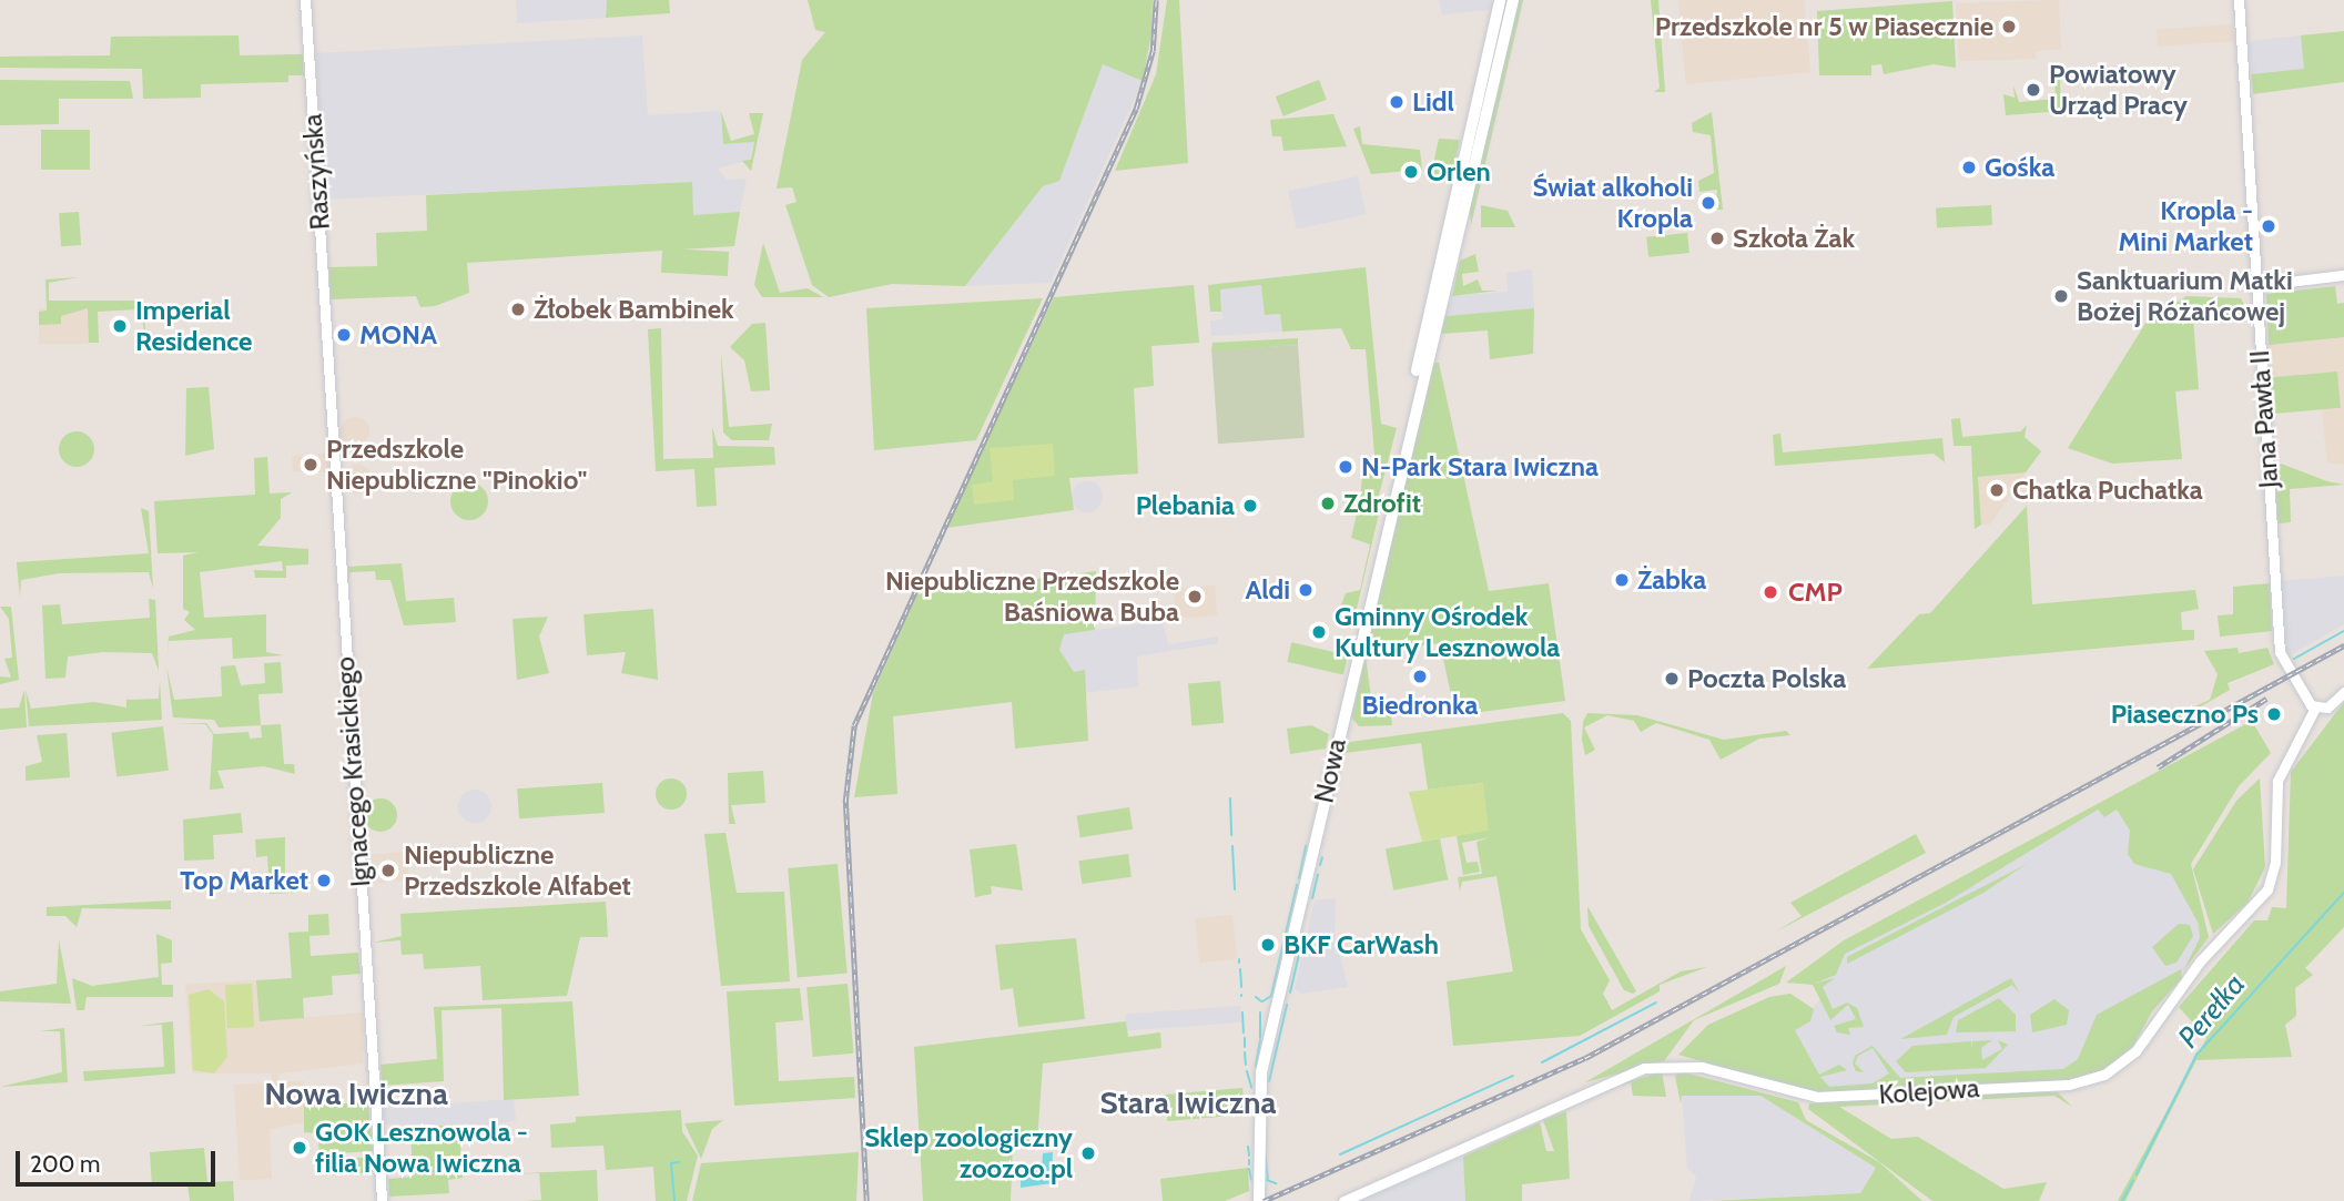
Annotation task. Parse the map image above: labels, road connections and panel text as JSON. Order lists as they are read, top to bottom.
{
  "streets": {
    "main road": ["Nowa"],
    "street": [
      "Raszyńska",
      "Jana Pawła II",
      "Ignacego Krasickiego",
      "Kolejowa"
    ]
  },
  "crossings": [
    ["Raszyńska", "Ignacego Krasickiego"],
    ["Jana Pawła II", "Kolejowa"]
  ],
  "districts": ["Nowa Iwiczna", "Stara Iwiczna"],
  "water": ["Perełka"],
  "places": [
    "Przedszkole nr 5 w Piasecznie",
    "Powiatowy Urząd Pracy",
    "Lidl",
    "Gośka",
    "Orlen",
    "Świat alkoholi Kropla",
    "Kropla - Mini Market",
    "Szkoła Żak",
    "Sanktuarium Matki Bożej Różańcowej",
    "Żłobek Bambinek",
    "Imperial Residence",
    "MONA",
    "Przedszkole Niepubliczne \"Pinokio\"",
    "N-Park Stara Iwiczna",
    "Chatka Puchatka",
    "Zdrofit",
    "Plebania",
    "Żabka",
    "Aldi",
    "CMP",
    "Niepubliczne Przedszkole Baśniowa Buba",
    "Gminny Ośrodek Kultury Lesznowola",
    "Biedronka",
    "Poczta Polska",
    "Piaseczno Ps",
    "Niepubliczne Przedszkole Alfabet",
    "Top Market",
    "BKF CarWash",
    "GOK Lesznowola - filia Nowa Iwiczna",
    "Sklep zoologiczny zoozoo.pl"
  ],
  "scale_bar": "200 m"
}
